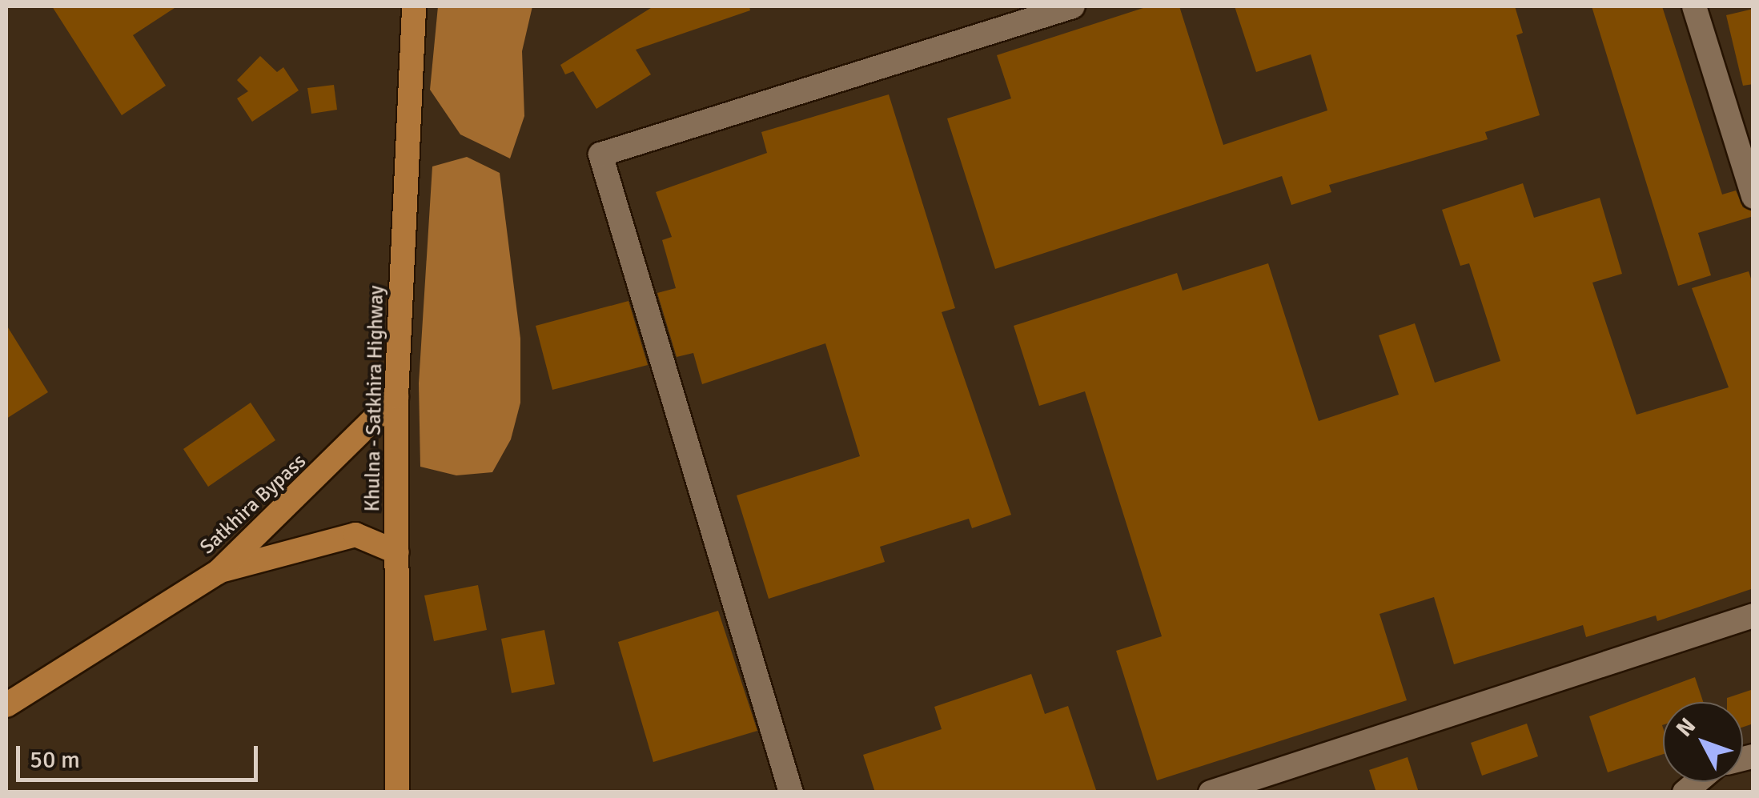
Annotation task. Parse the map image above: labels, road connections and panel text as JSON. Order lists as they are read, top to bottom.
{
  "streets": {
    "highway": ["Khulna - Satkhira Highway", "Satkhira Bypass"]
  },
  "crossings": [
    ["Khulna - Satkhira Highway", "Satkhira Bypass"]
  ],
  "scale_bar": "50 m",
  "north": "top left"
}
